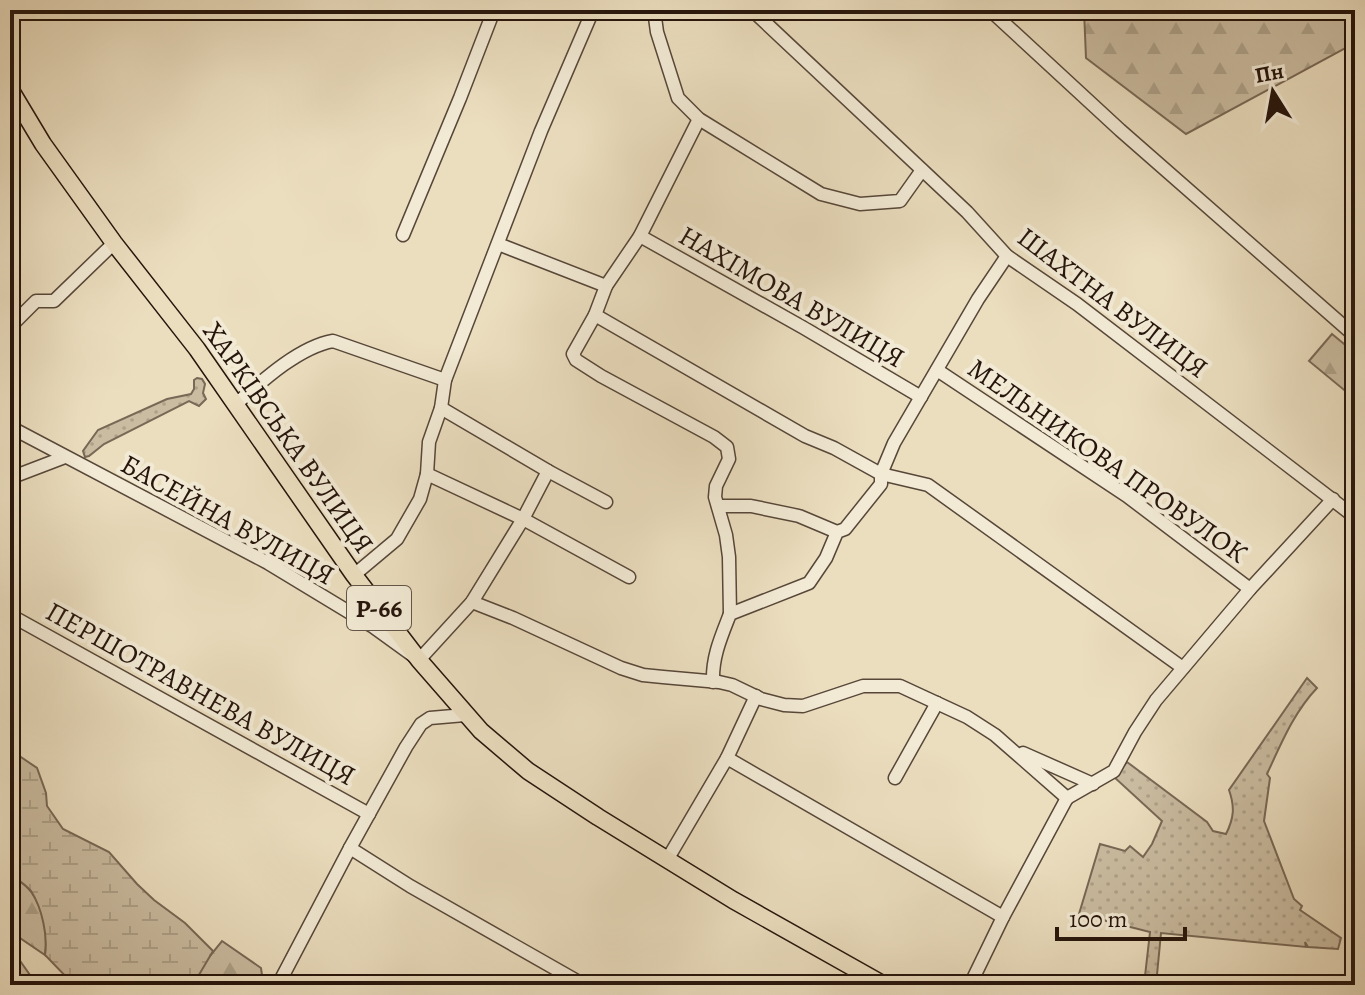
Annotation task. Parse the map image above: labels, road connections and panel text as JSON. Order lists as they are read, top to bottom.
{
  "streets": {
    "main road": ["ХАРКІВСЬКА ВУЛИЦЯ", "Р-66"],
    "street": [
      "НАХІМОВА ВУЛИЦЯ",
      "ШАХТНА ВУЛИЦЯ",
      "МЕЛЬНИКОВА ПРОВУЛОК",
      "БАСЕЙНА ВУЛИЦЯ",
      "ПЕРШОТРАВНЕВА ВУЛИЦЯ"
    ]
  },
  "crossings": [
    ["ХАРКІВСЬКА ВУЛИЦЯ", "БАСЕЙНА ВУЛИЦЯ"]
  ],
  "scale_bar": "100 m",
  "north": "top"
}
